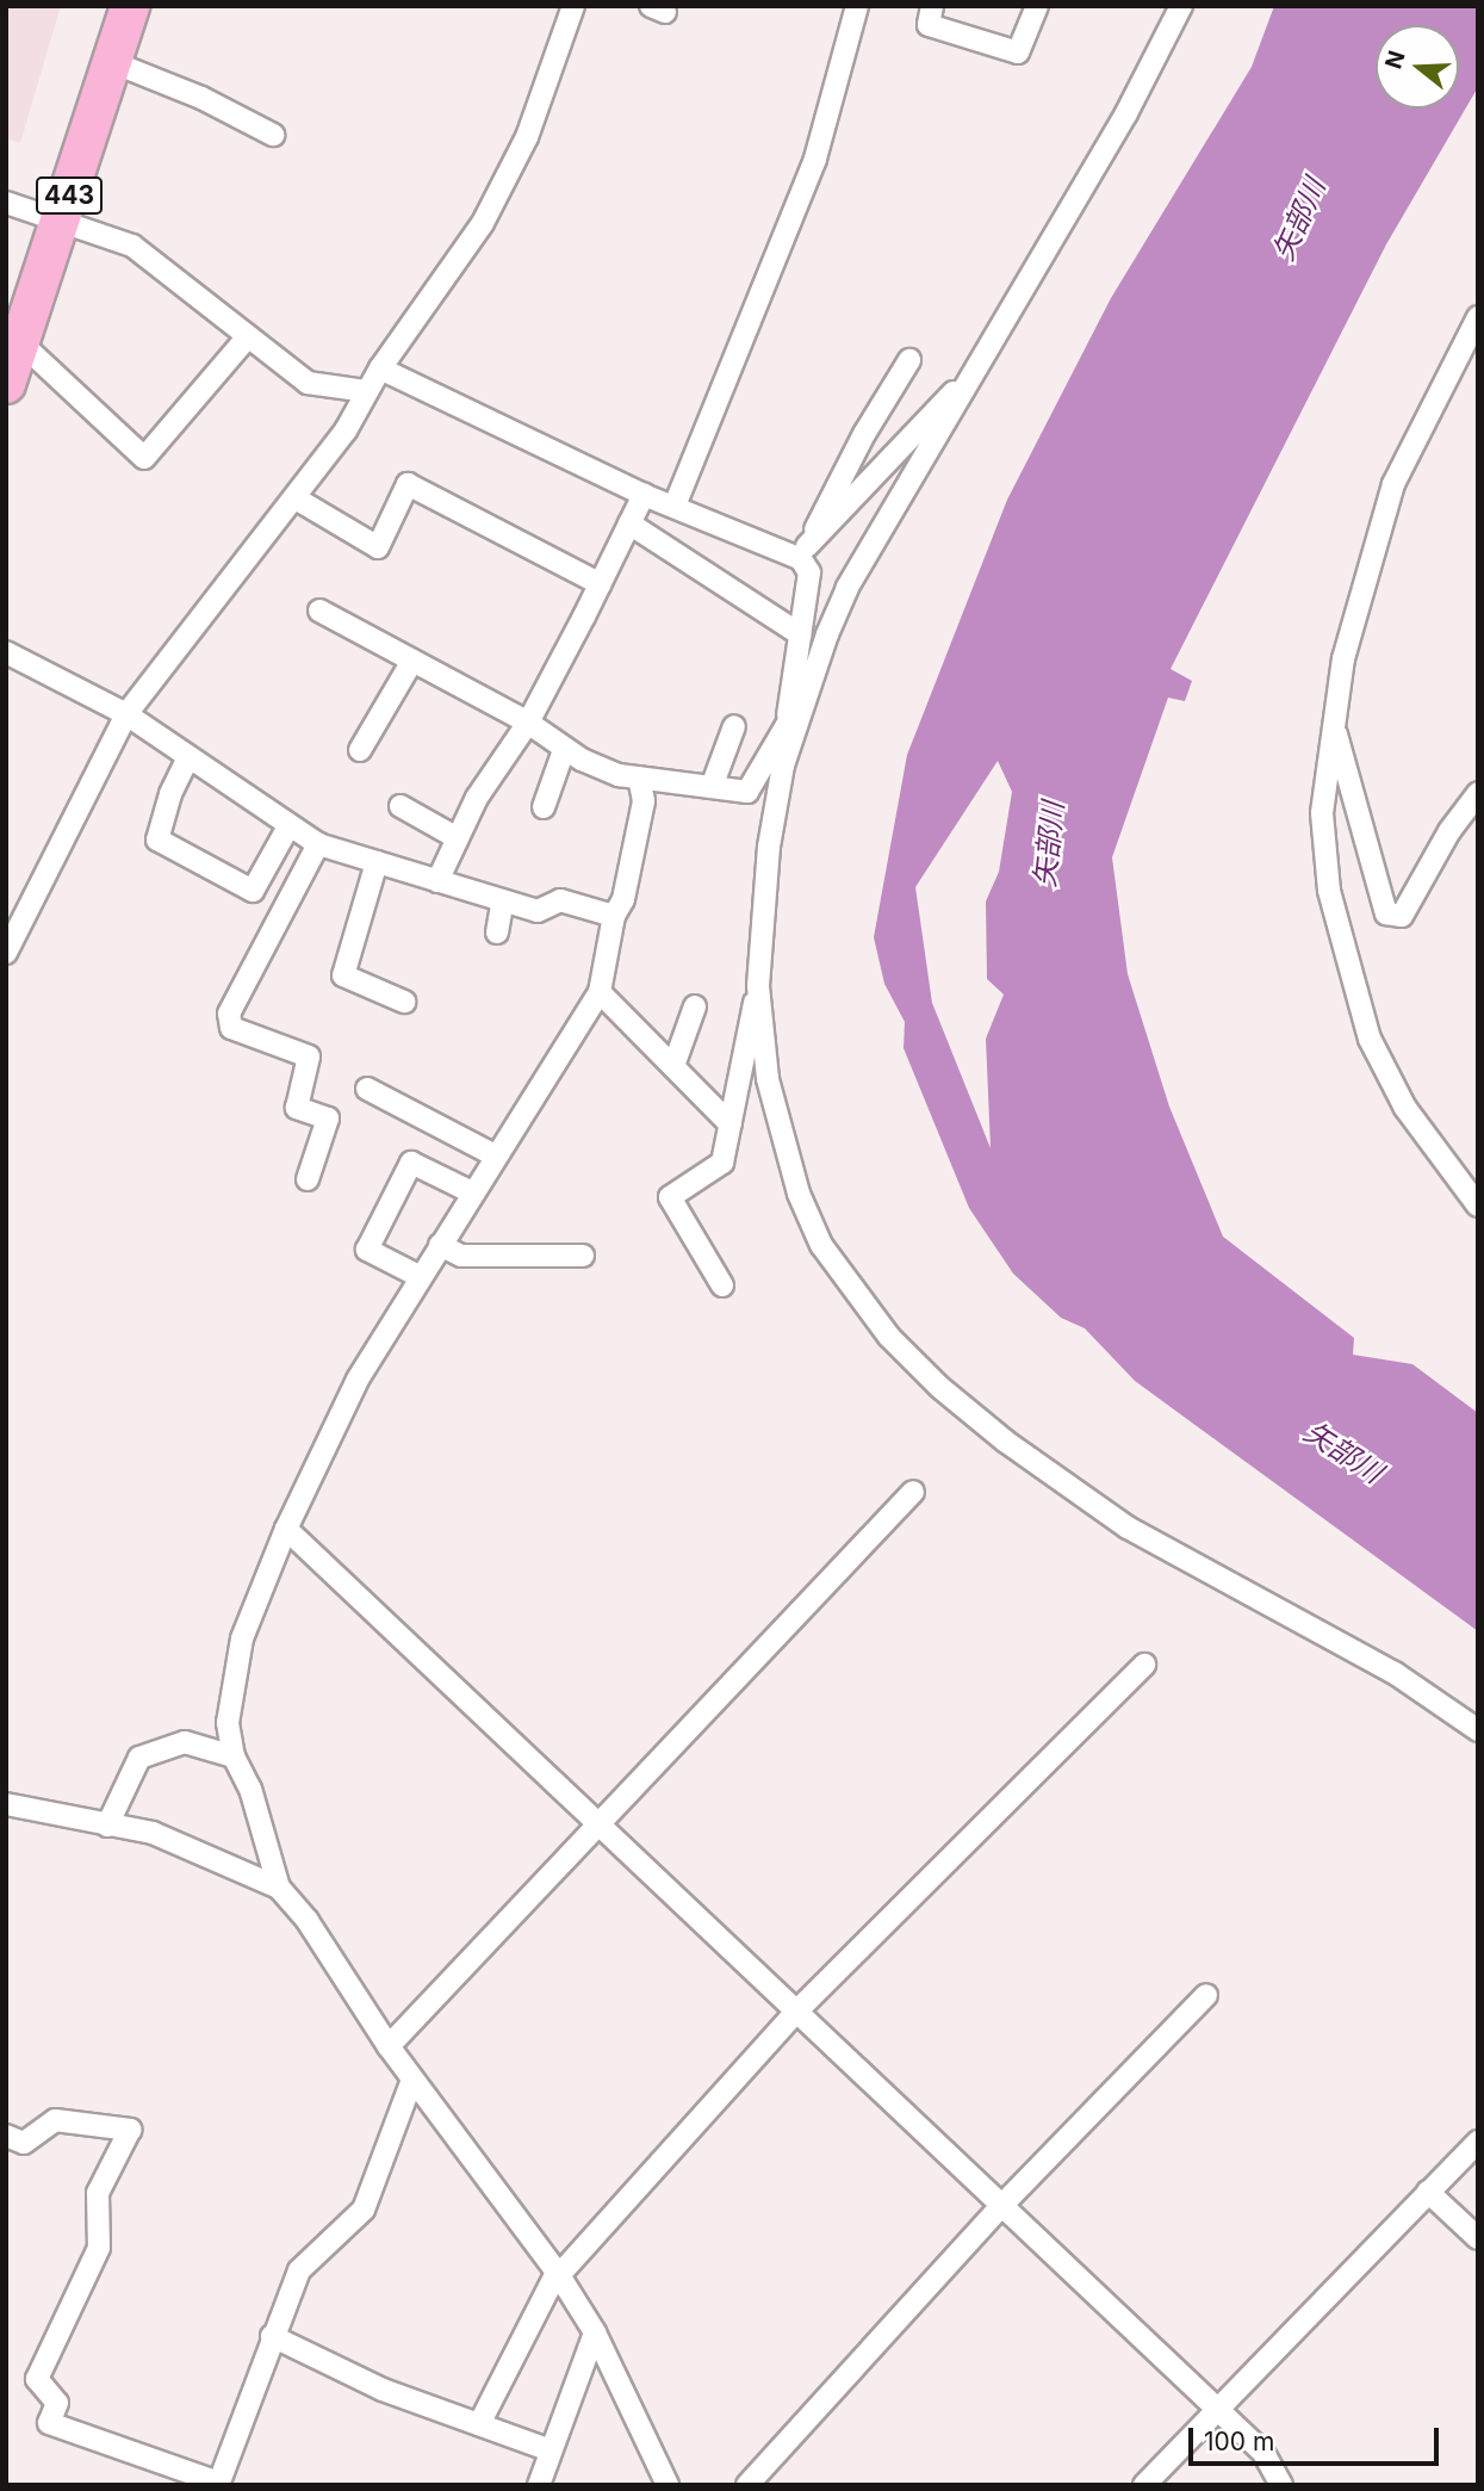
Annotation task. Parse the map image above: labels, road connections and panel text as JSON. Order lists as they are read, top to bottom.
{
  "streets": {
    "highway": ["443"]
  },
  "water": ["矢部川"],
  "scale_bar": "100 m",
  "north": "left"
}
